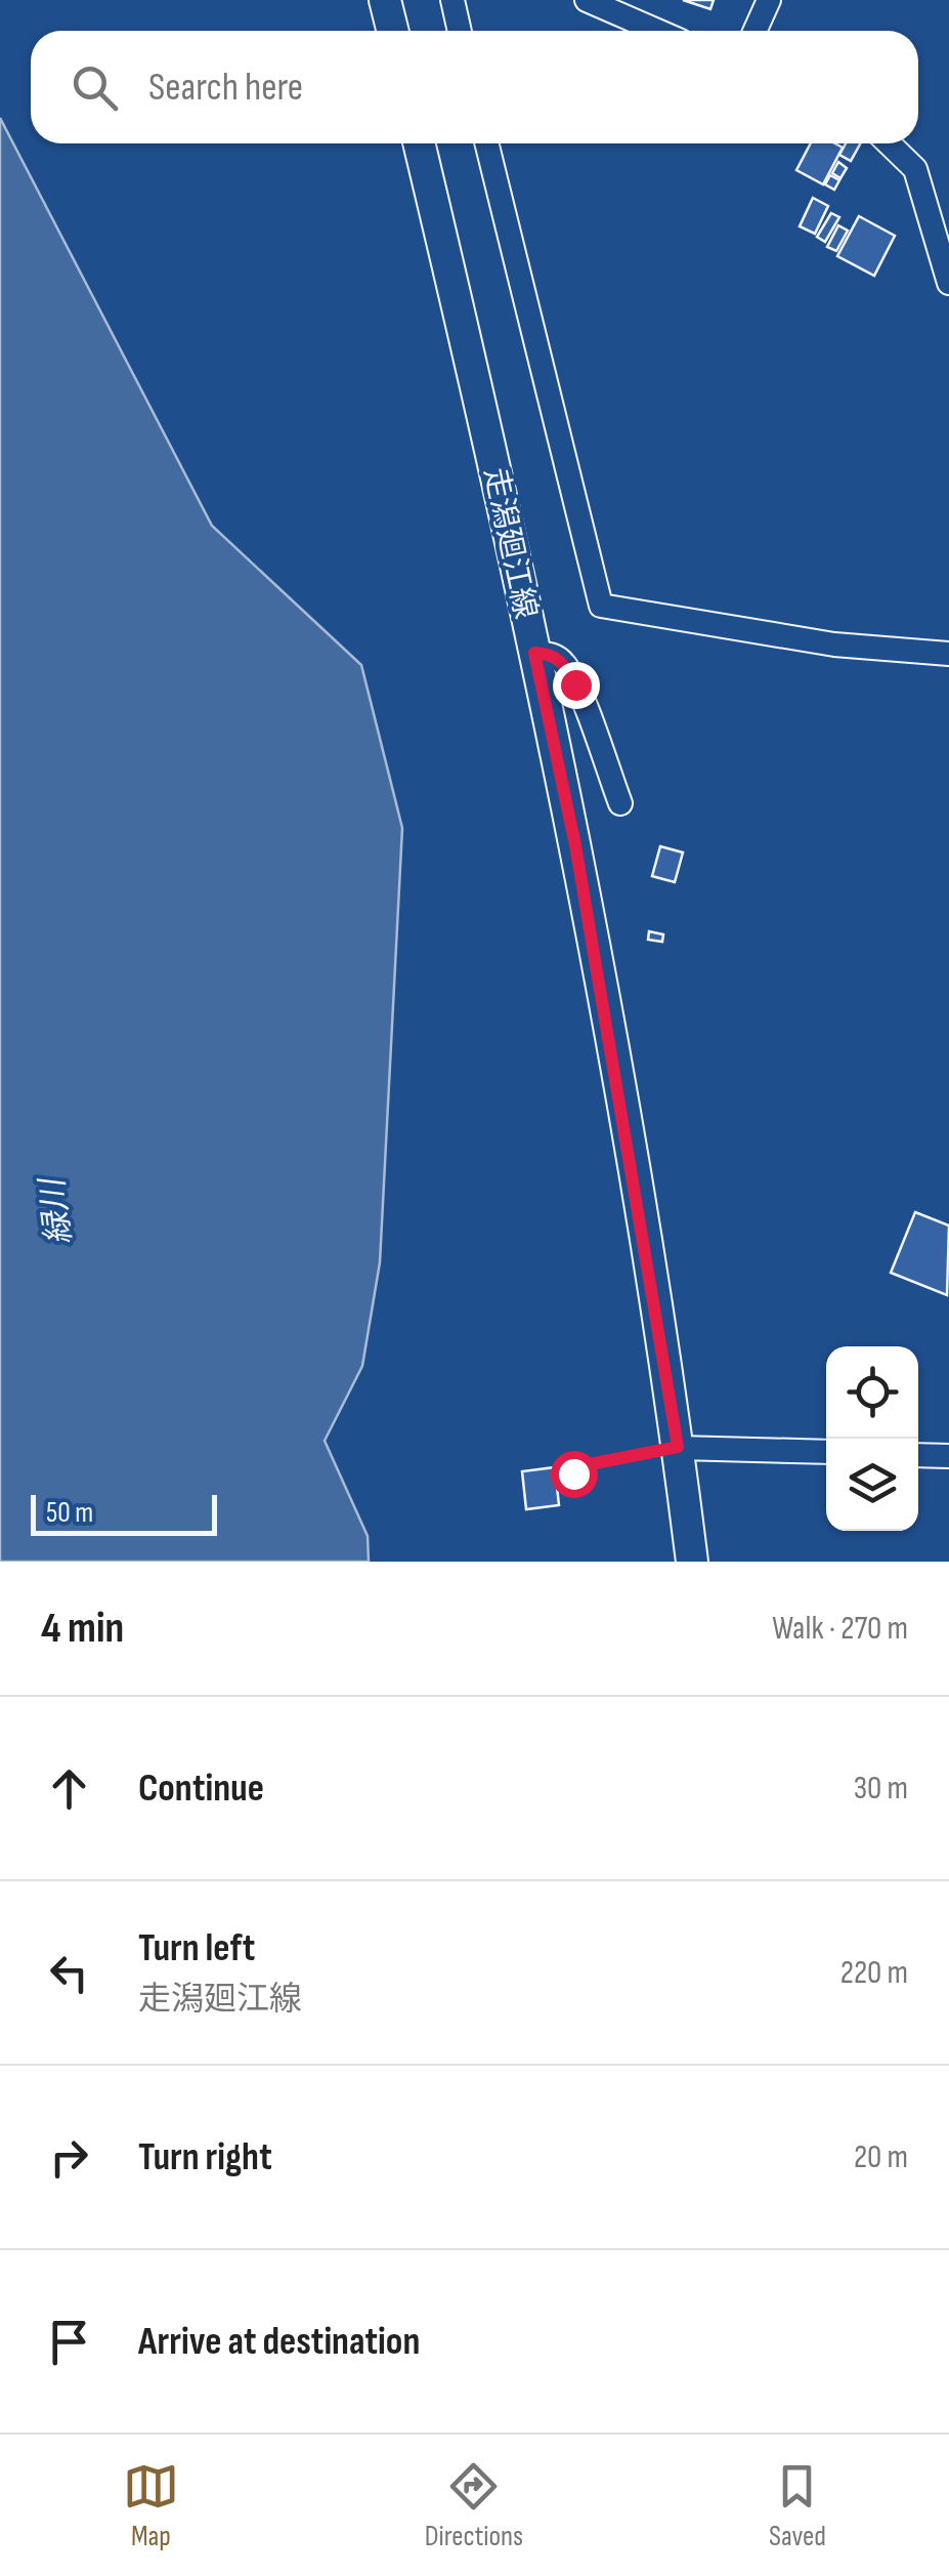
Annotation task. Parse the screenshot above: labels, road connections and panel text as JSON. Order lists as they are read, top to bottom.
{
  "streets": {
    "main road": ["走潟廻江線"]
  },
  "water": ["緑川"],
  "scale_bar": "50 m",
  "page": {
    "search": "Search here",
    "scale": "50 m",
    "heading": ["4 min", "Walk · 270 m"],
    "list": [
      ["Continue", "30 m"],
      ["Turn left", "走潟廻江線", "220 m"],
      ["Turn right", "20 m"],
      "Arrive at destination"
    ],
    "nav": ["Map", "Directions", "Saved"]
  }
}
